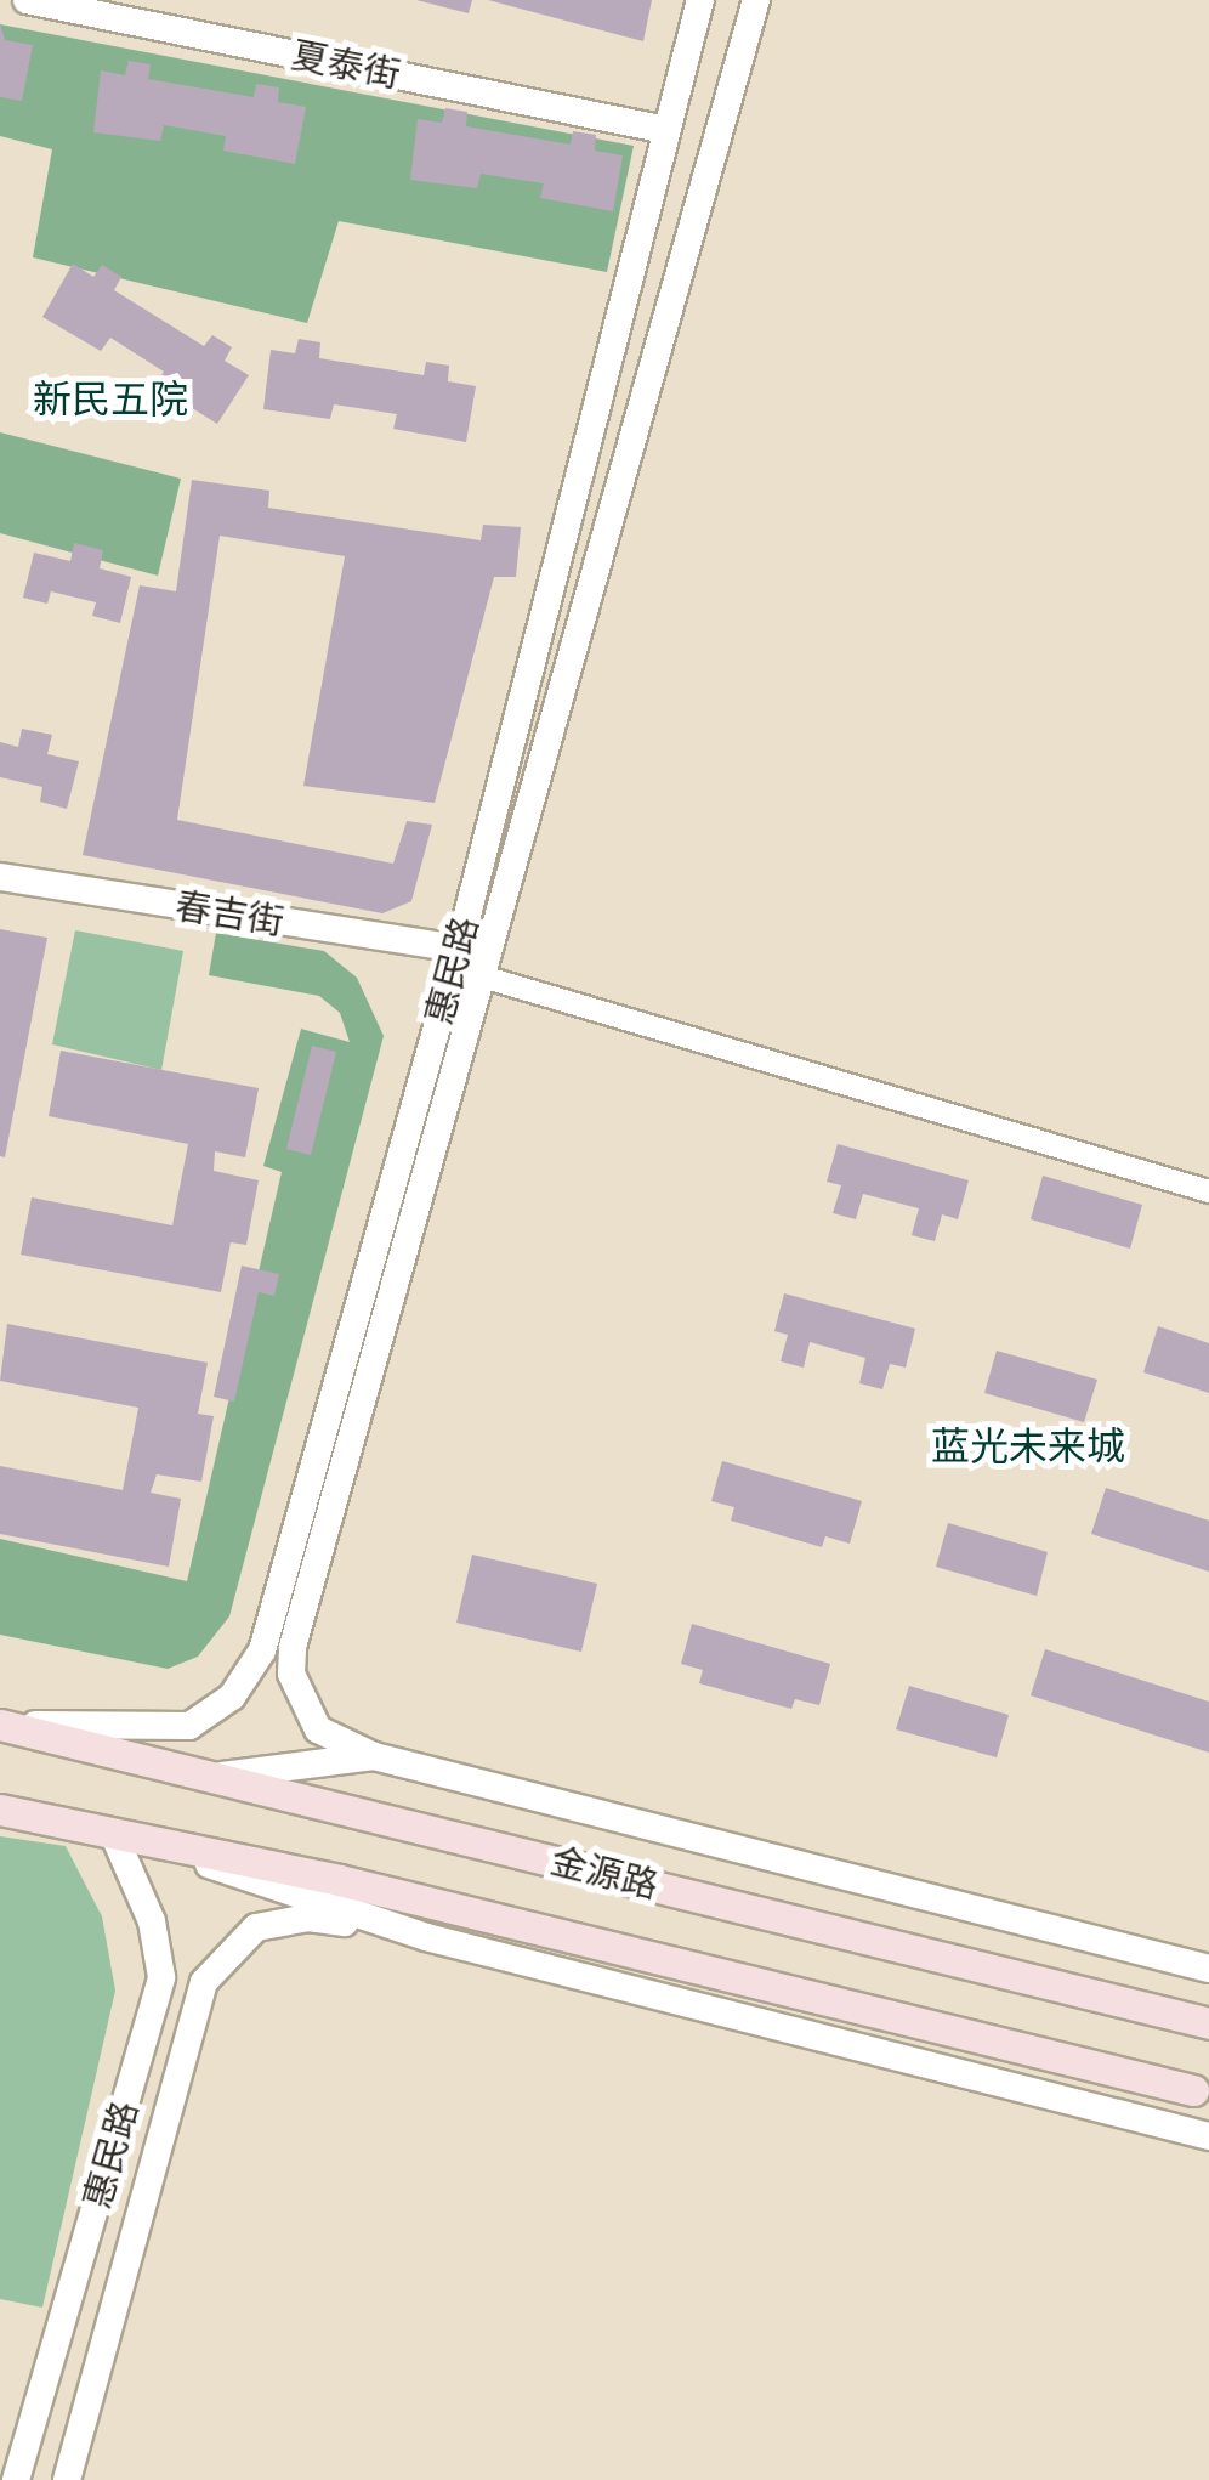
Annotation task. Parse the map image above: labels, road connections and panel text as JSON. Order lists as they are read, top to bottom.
{
  "streets": {
    "main road": ["金源路"],
    "street": ["夏泰街", "春吉街", "惠民路"]
  },
  "crossings": [
    ["夏泰街", "惠民路"],
    ["春吉街", "惠民路"],
    ["惠民路", "金源路"]
  ],
  "districts": ["新民五院", "蓝光未来城"]
}
